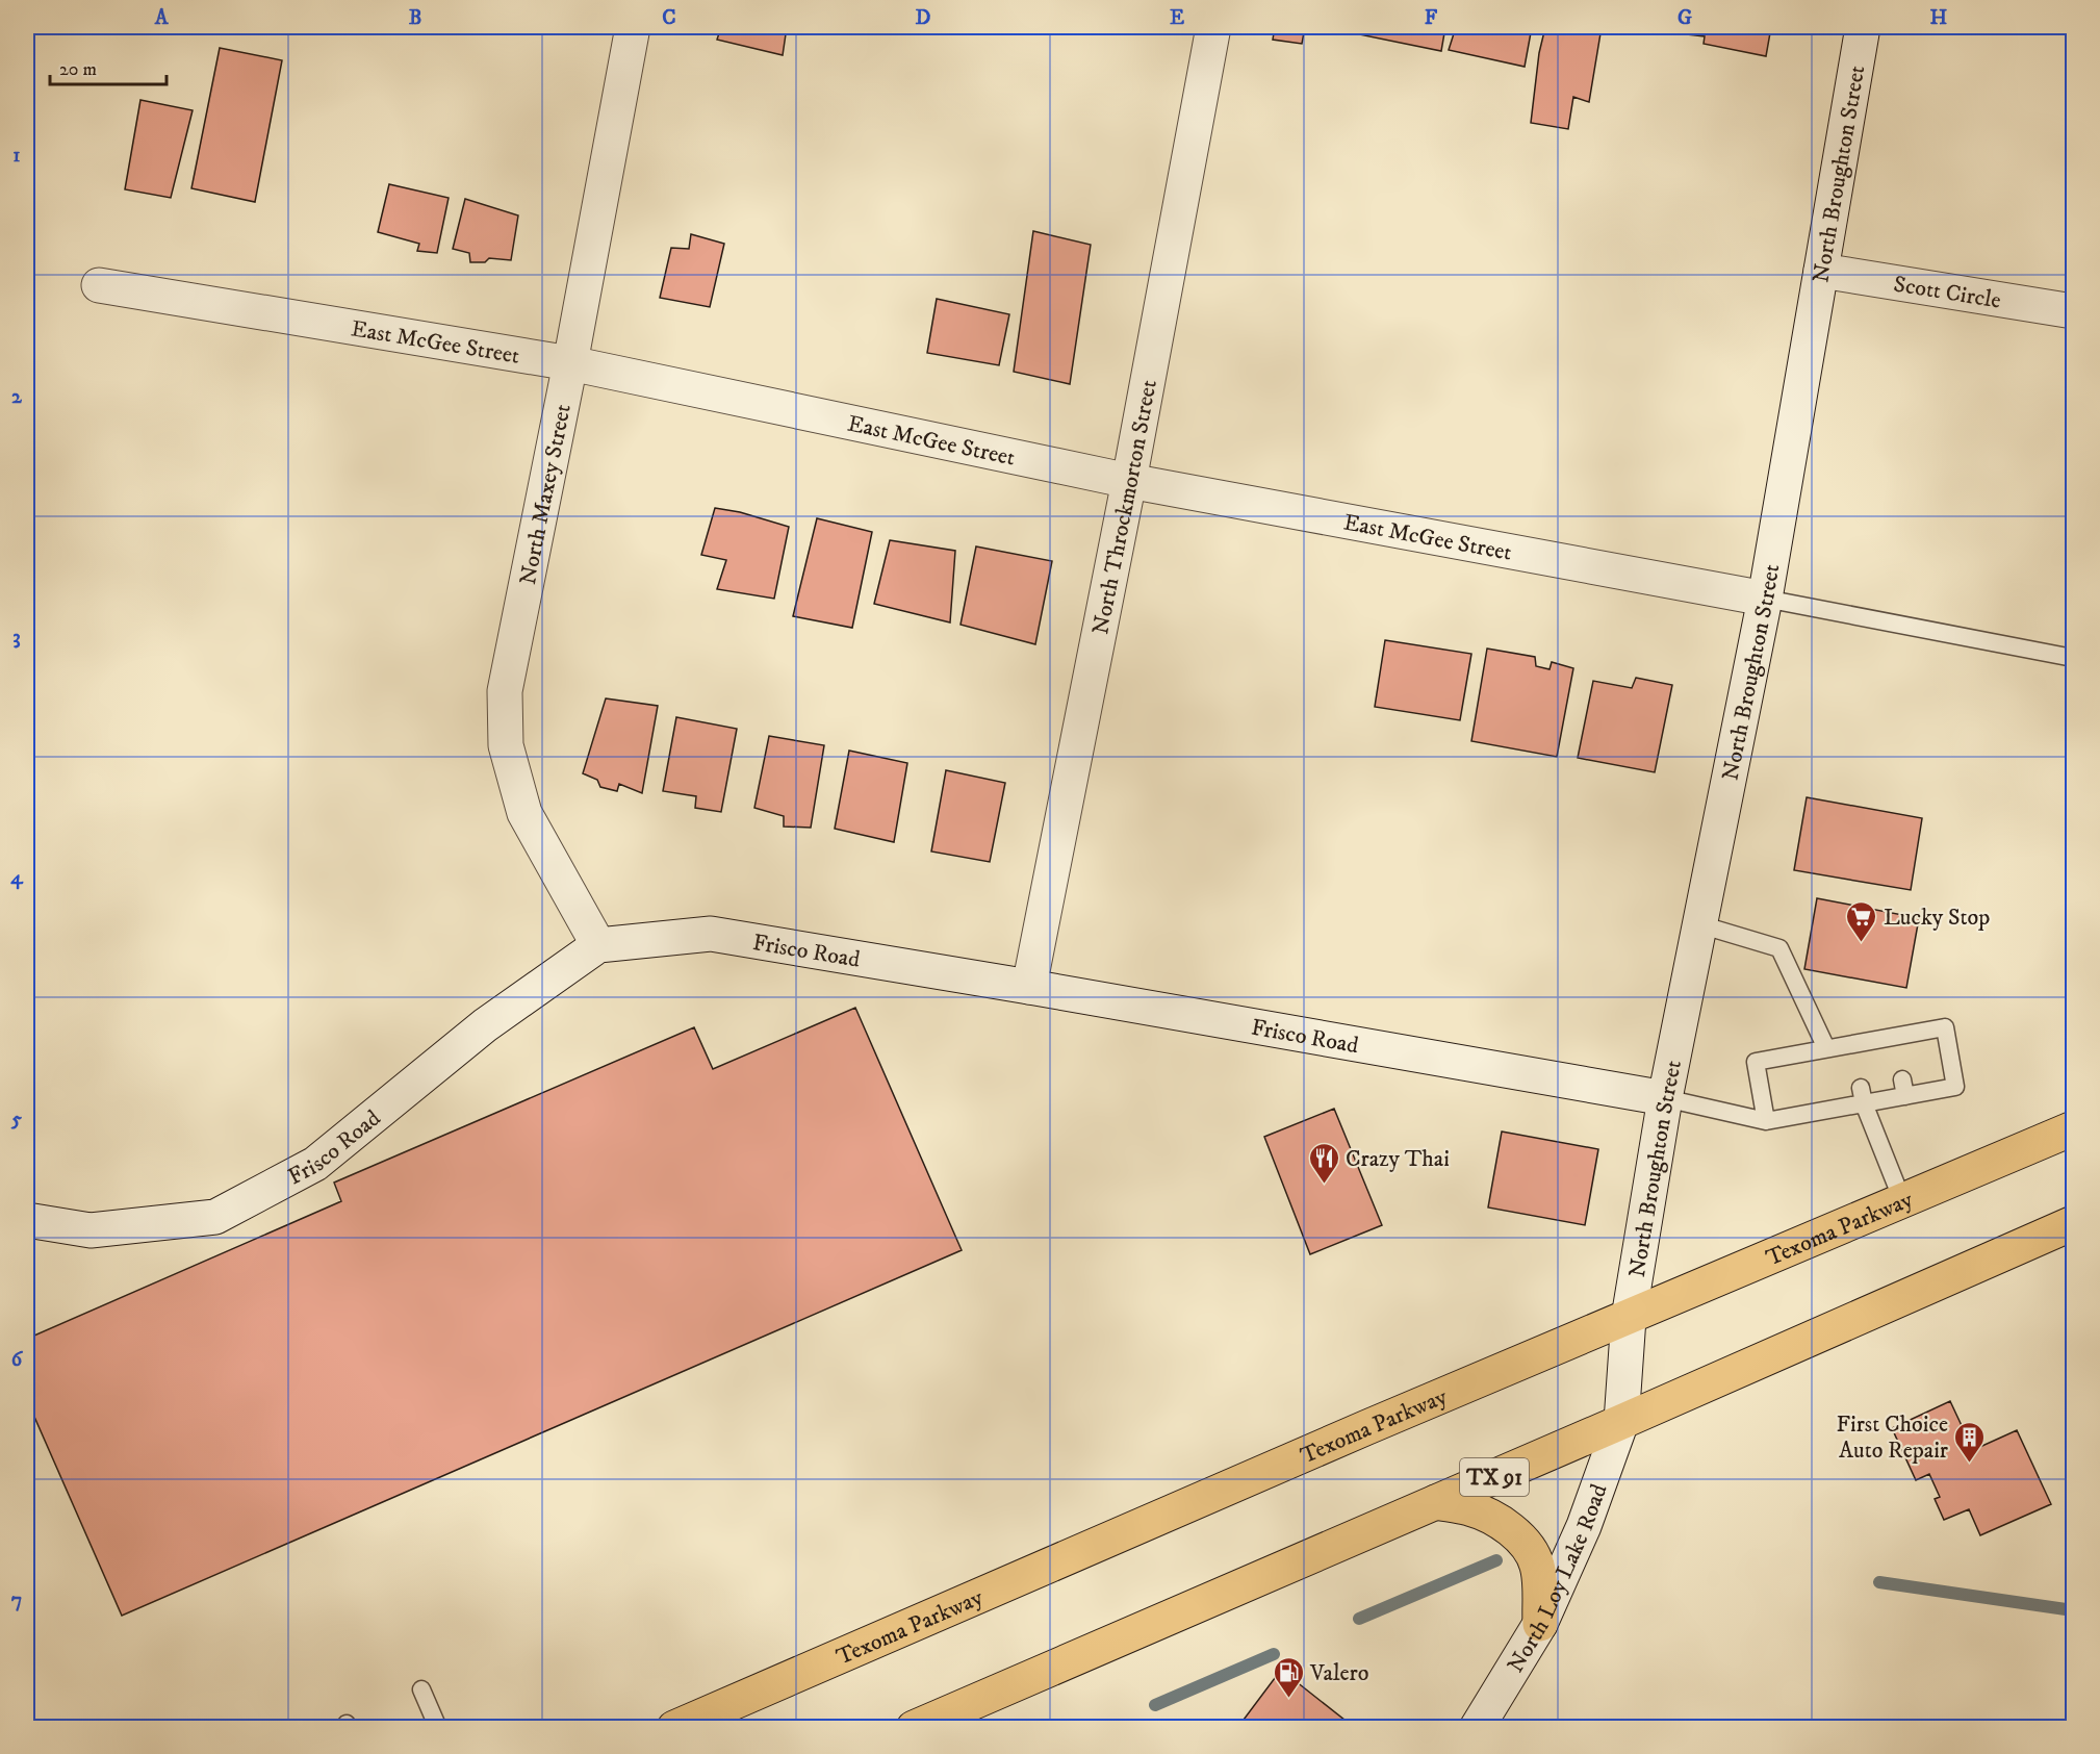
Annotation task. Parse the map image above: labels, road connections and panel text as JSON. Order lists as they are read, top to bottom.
{
  "streets": {
    "main road": ["Texoma Parkway", "TX 91"],
    "street": [
      "North Broughton Street",
      "Scott Circle",
      "East McGee Street",
      "North Maxey Street",
      "North Throckmorton Street",
      "Frisco Road",
      "North Loy Lake Road"
    ]
  },
  "crossings": [
    ["North Broughton Street", "Scott Circle"],
    ["North Broughton Street", "East McGee Street"],
    ["North Broughton Street", "Frisco Road"],
    ["North Broughton Street", "Texoma Parkway"],
    ["North Broughton Street", "TX 91"],
    ["North Broughton Street", "North Loy Lake Road"],
    ["East McGee Street", "North Maxey Street"],
    ["East McGee Street", "North Throckmorton Street"],
    ["North Maxey Street", "Frisco Road"],
    ["North Throckmorton Street", "Frisco Road"],
    ["TX 91", "North Loy Lake Road"]
  ],
  "places": {
    "supermarket": ["Lucky Stop"],
    "restaurant": ["Crazy Thai"],
    "building": ["First Choice Auto Repair"],
    "fuel station": ["Valero"]
  },
  "scale_bar": "20 m",
  "grid": {
    "columns": [
      "A",
      "B",
      "C",
      "D",
      "E",
      "F",
      "G",
      "H"
    ],
    "rows": [
      "1",
      "2",
      "3",
      "4",
      "5",
      "6",
      "7"
    ]
  }
}
